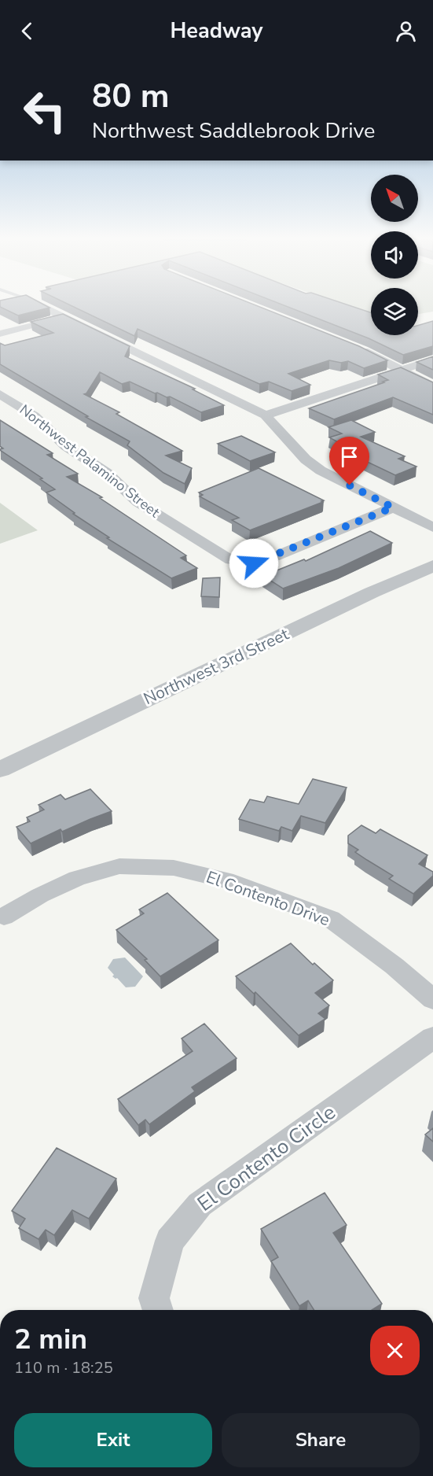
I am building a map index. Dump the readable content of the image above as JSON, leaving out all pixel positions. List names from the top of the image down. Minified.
{"streets":{"street":["Northwest Palamino Street","Northwest 3rd Street","El Contento Drive","El Contento Circle"]},"north":"top left","page":{"header":"Headway","turn":["80 m","Northwest Saddlebrook Drive"],"heading":["2 min","110 m · 18:25"],"buttons":["Exit","Share"]}}
